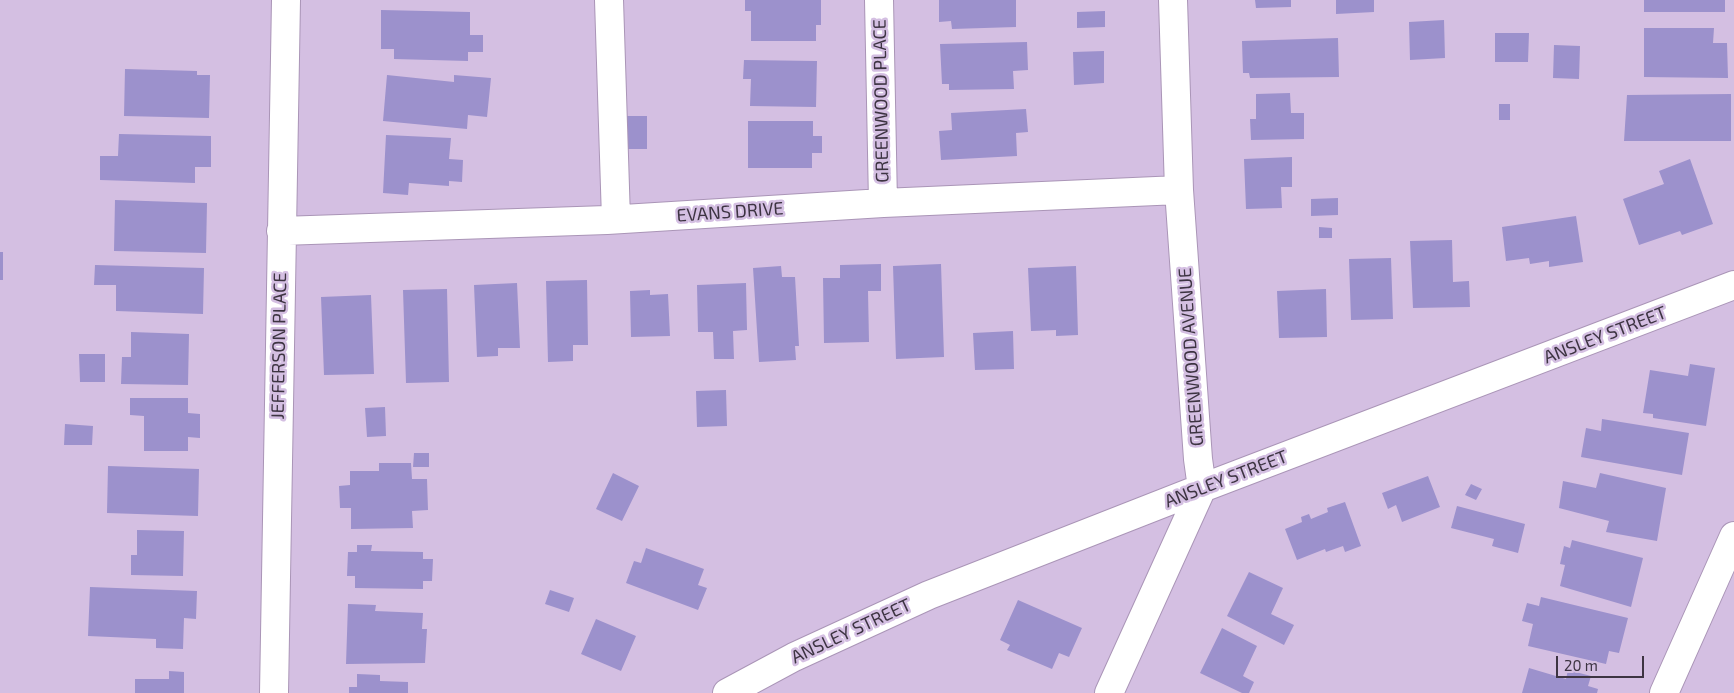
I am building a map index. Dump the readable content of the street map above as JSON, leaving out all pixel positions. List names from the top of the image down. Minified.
{"streets":{"street":["GREENWOOD PLACE","EVANS DRIVE","ANSLEY STREET","JEFFERSON PLACE","GREENWOOD AVENUE"]},"crossings":[["GREENWOOD PLACE","EVANS DRIVE"],["EVANS DRIVE","JEFFERSON PLACE"],["EVANS DRIVE","GREENWOOD AVENUE"],["ANSLEY STREET","GREENWOOD AVENUE"]],"scale_bar":"20 m"}
